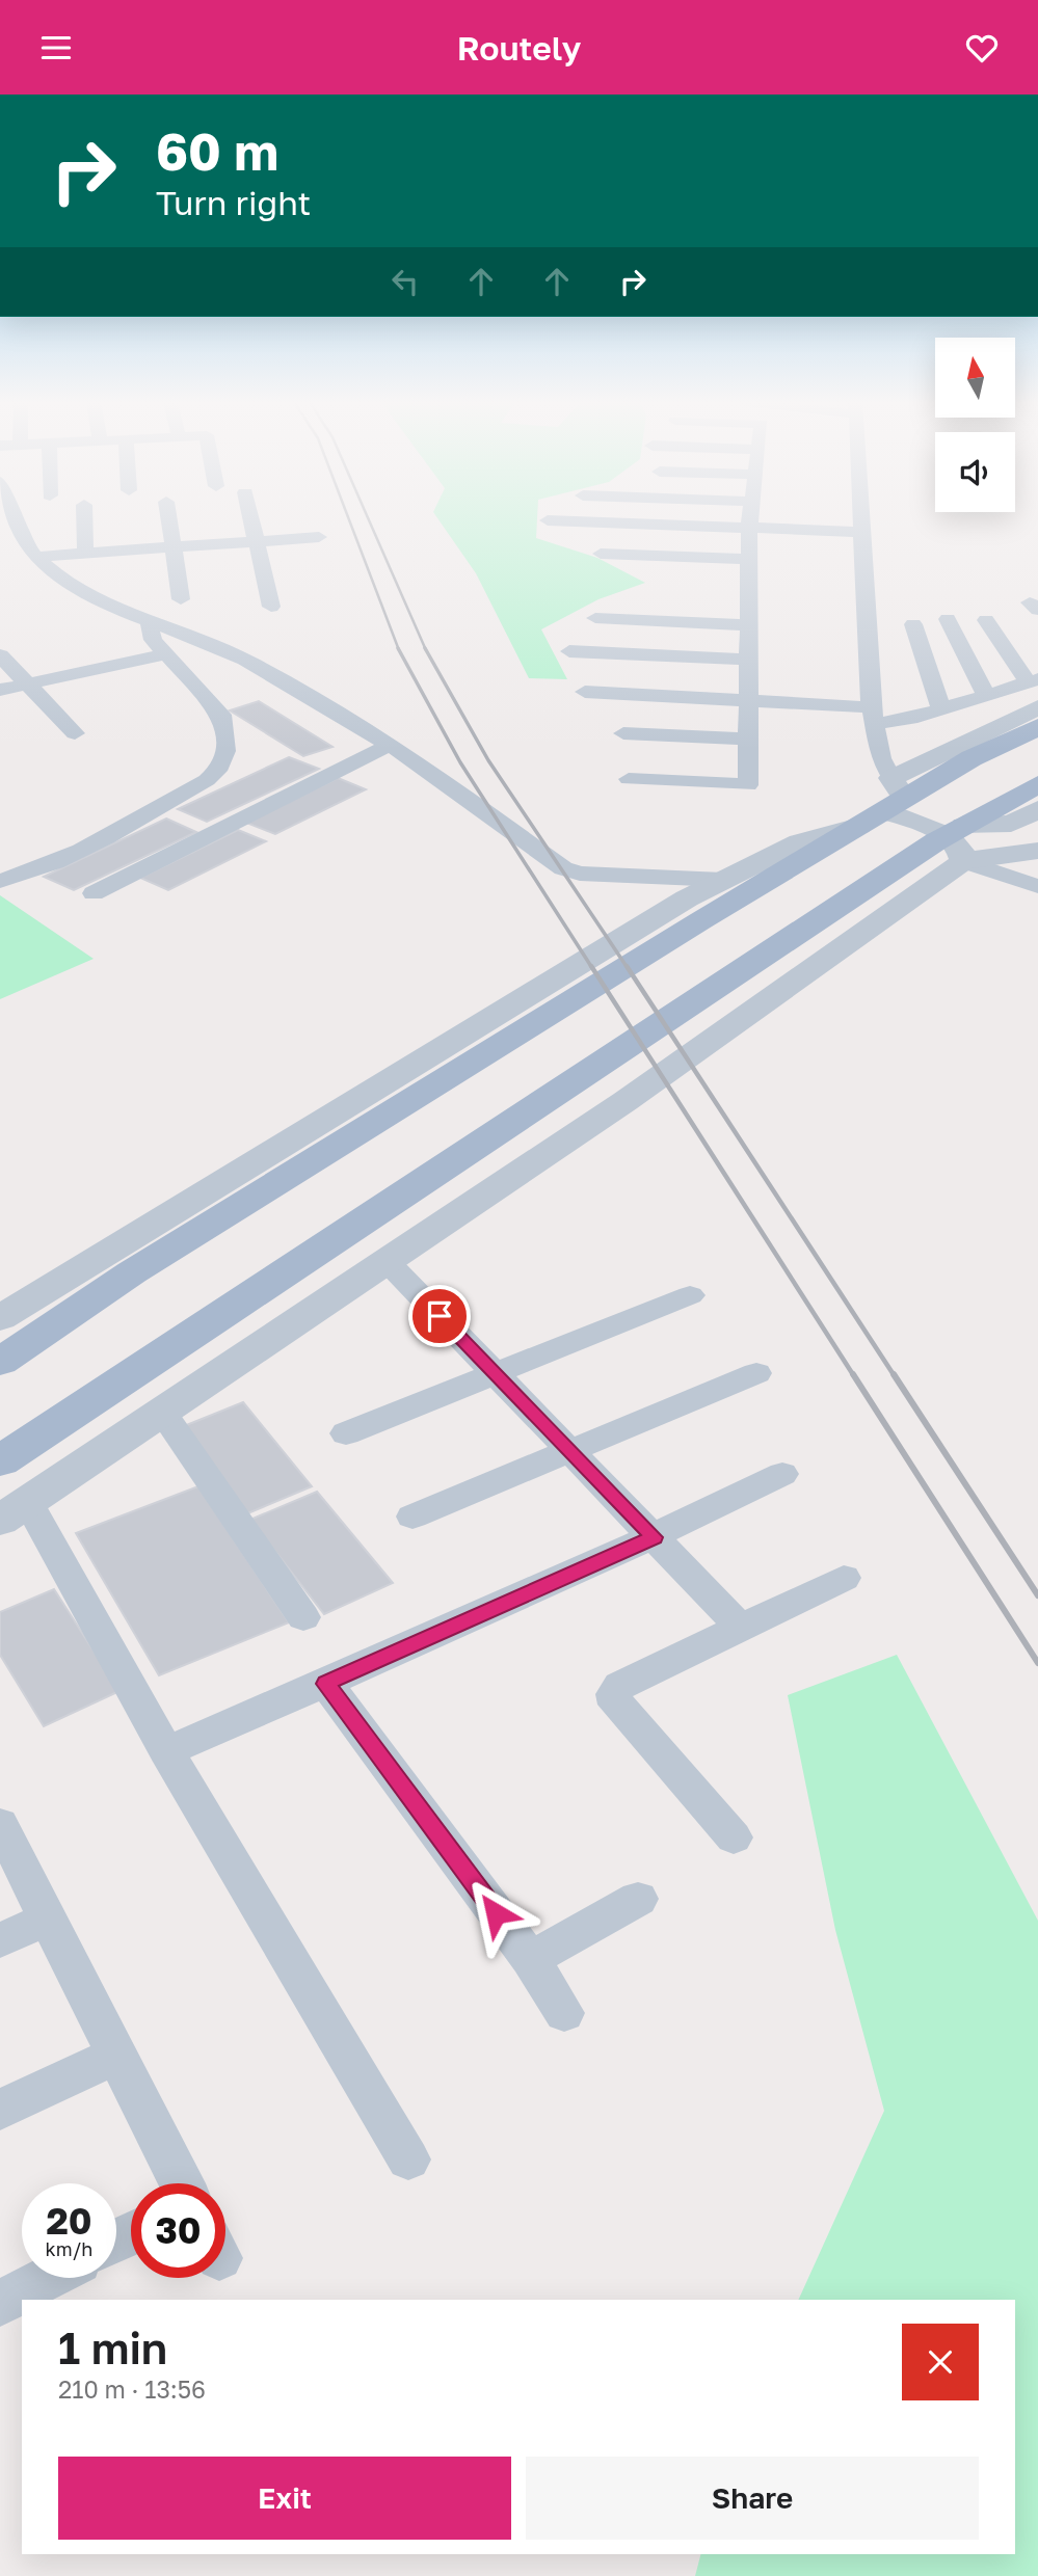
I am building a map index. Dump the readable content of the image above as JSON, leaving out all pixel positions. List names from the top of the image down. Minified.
{"north":"top","page":{"header":"Routely","turn":["60 m","Turn right"],"speed":"20 km/h","limit":"30","heading":["1 min","210 m · 13:56"],"buttons":["Exit","Share"]}}
